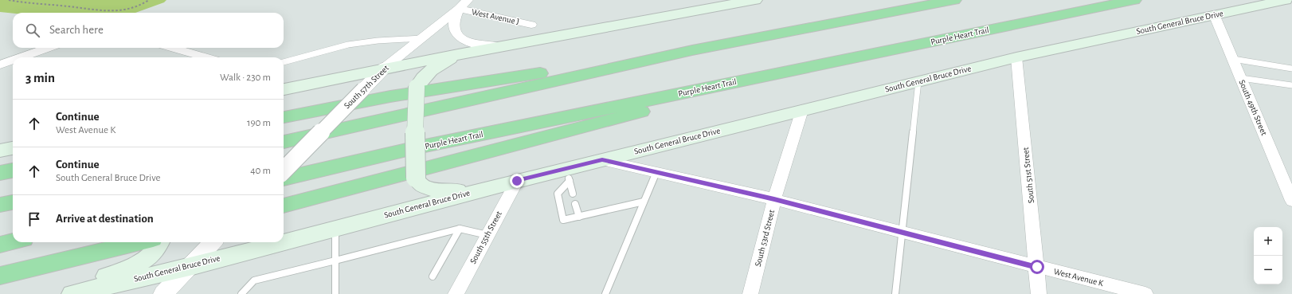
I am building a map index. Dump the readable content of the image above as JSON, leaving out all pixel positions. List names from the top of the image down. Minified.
{"streets":{"highway":["Purple Heart Trail"],"main road":["South General Bruce Drive"],"street":["West Avenue J","South 57th Street","South 49th Street","South 51st Street","South 55th Street","South 53rd Street","West Avenue K"]},"crossings":[["West Avenue J","South 57th Street"],["South General Bruce Drive","South 49th Street"],["South General Bruce Drive","South 51st Street"],["South General Bruce Drive","South 55th Street"],["South General Bruce Drive","South 53rd Street"],["South General Bruce Drive","West Avenue K"],["South 51st Street","West Avenue K"],["South 53rd Street","West Avenue K"]],"page":{"search":"Search here","heading":["3 min","Walk · 230 m"],"list":[["Continue","West Avenue K","190 m"],["Continue","South General Bruce Drive","40 m"],"Arrive at destination"],"map_buttons":["+","−"]}}
